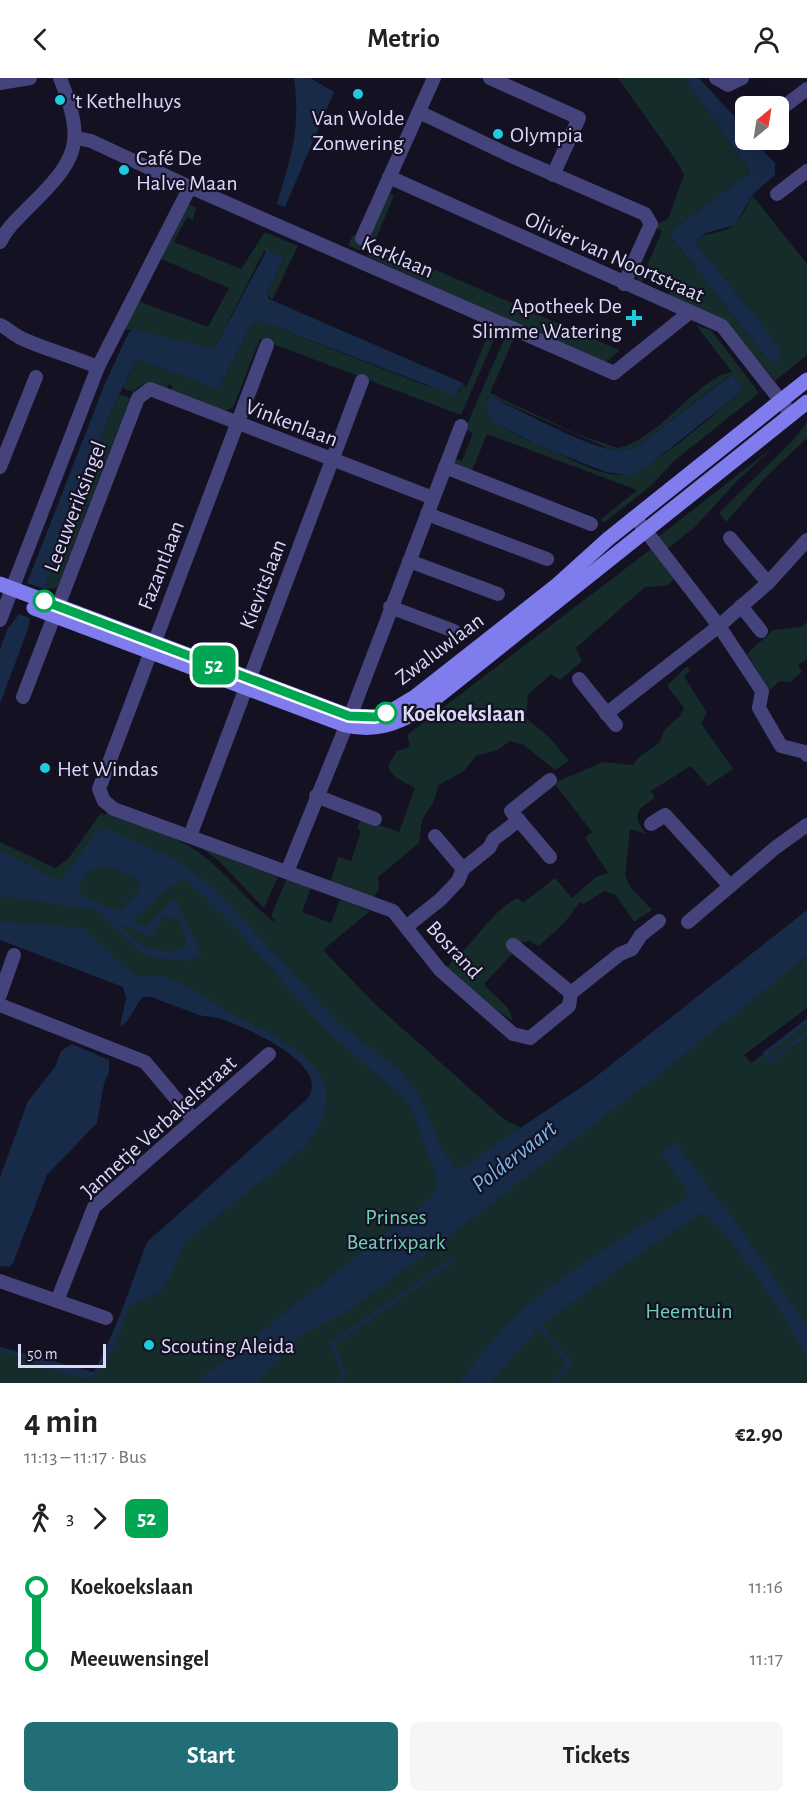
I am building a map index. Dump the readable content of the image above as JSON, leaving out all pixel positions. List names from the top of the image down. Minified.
{"streets":{"main road":["Zwaluwlaan"],"street":["Kerklaan","Olivier van Noortstraat","Vinkenlaan","Leeuweriksingel","Fazantlaan","Kievitslaan","Bosrand","Jannetje Verbakelstraat"]},"crossings":[["Kerklaan","Olivier van Noortstraat"],["Olivier van Noortstraat","Zwaluwlaan"],["Vinkenlaan","Leeuweriksingel"],["Vinkenlaan","Fazantlaan"],["Vinkenlaan","Kievitslaan"],["Leeuweriksingel","Zwaluwlaan"],["Fazantlaan","Zwaluwlaan"],["Fazantlaan","Bosrand"],["Kievitslaan","Zwaluwlaan"],["Kievitslaan","Bosrand"]],"water":["Poldervaart"],"parks":["Prinses Beatrixpark","Heemtuin"],"places":{"other":["Van Wolde Zonwering","'t Kethelhuys","Olympia","Café De Halve Maan","Koekoekslaan","Het Windas","Scouting Aleida"],"health":["Apotheek De Slimme Watering"]},"lines":["bus line 52"],"scale_bar":"50 m","north":"top right","page":{"header":"Metrio","on_map":"52","scale":"50 m","heading":["4 min","11:13 – 11:17 · Bus","€2.90"],"legs":["3","52"],"list":[{"name":"Koekoekslaan","value":"11:16"},{"name":"Meeuwensingel","value":"11:17"}],"buttons":["Start","Tickets"]}}
